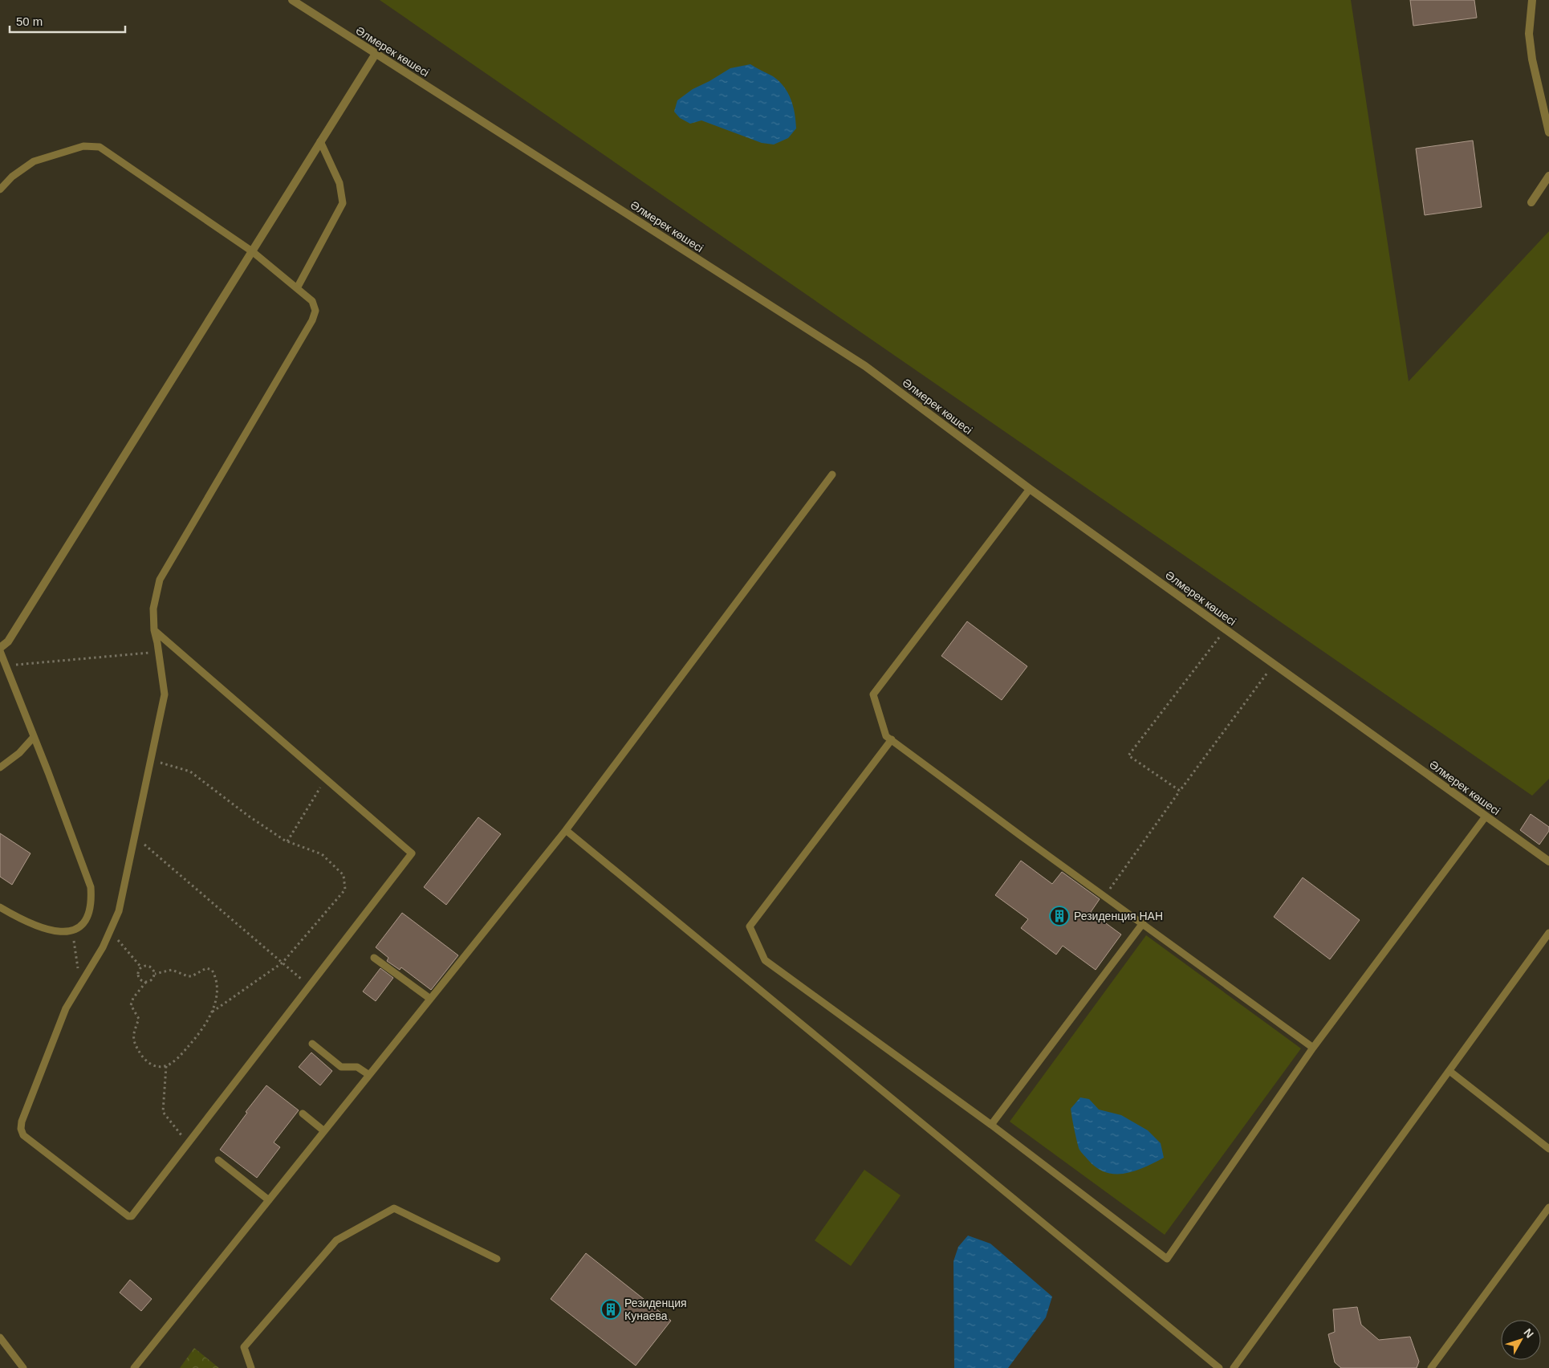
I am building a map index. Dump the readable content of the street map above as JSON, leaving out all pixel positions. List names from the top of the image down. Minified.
{"streets":{"street":["Әлмерек көшесі"]},"places":{"building":["Резиденция НАН","Резиденция Кунаева"]},"scale_bar":"50 m","north":"top right"}
